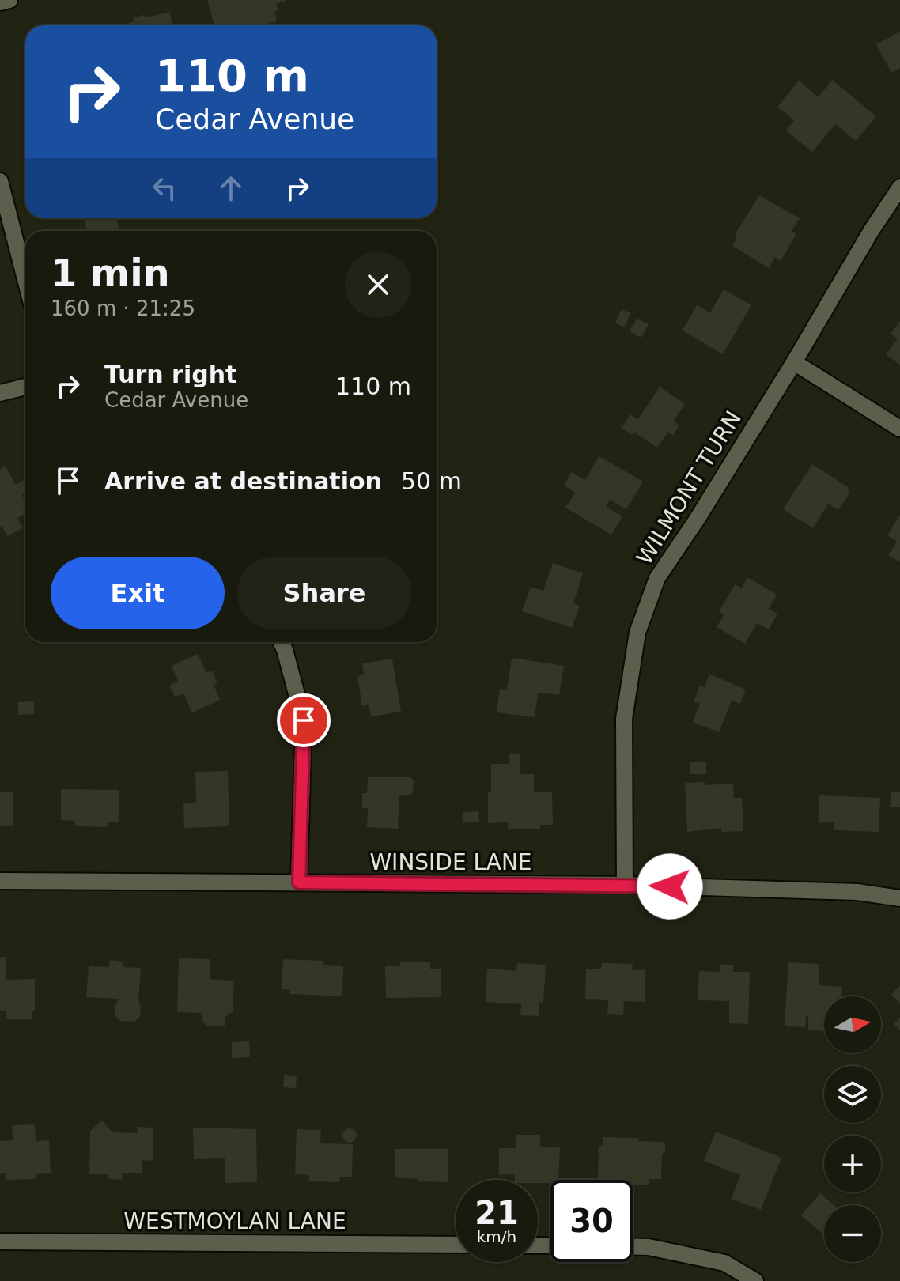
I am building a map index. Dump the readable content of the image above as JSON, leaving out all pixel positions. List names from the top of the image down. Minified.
{"streets":{"street":["WILMONT TURN","WINSIDE LANE","WESTMOYLAN LANE"]},"crossings":[["WILMONT TURN","WINSIDE LANE"]],"north":"right","page":{"turn":["110 m","Cedar Avenue"],"heading":["1 min","160 m · 21:25"],"list":[{"name":"Turn right","note":"Cedar Avenue","value":"110 m"},{"name":"Arrive at destination","value":"50 m"}],"buttons":["Exit","Share"],"map_buttons":["+","−"],"speed":"21 km/h","limit":"30"}}
